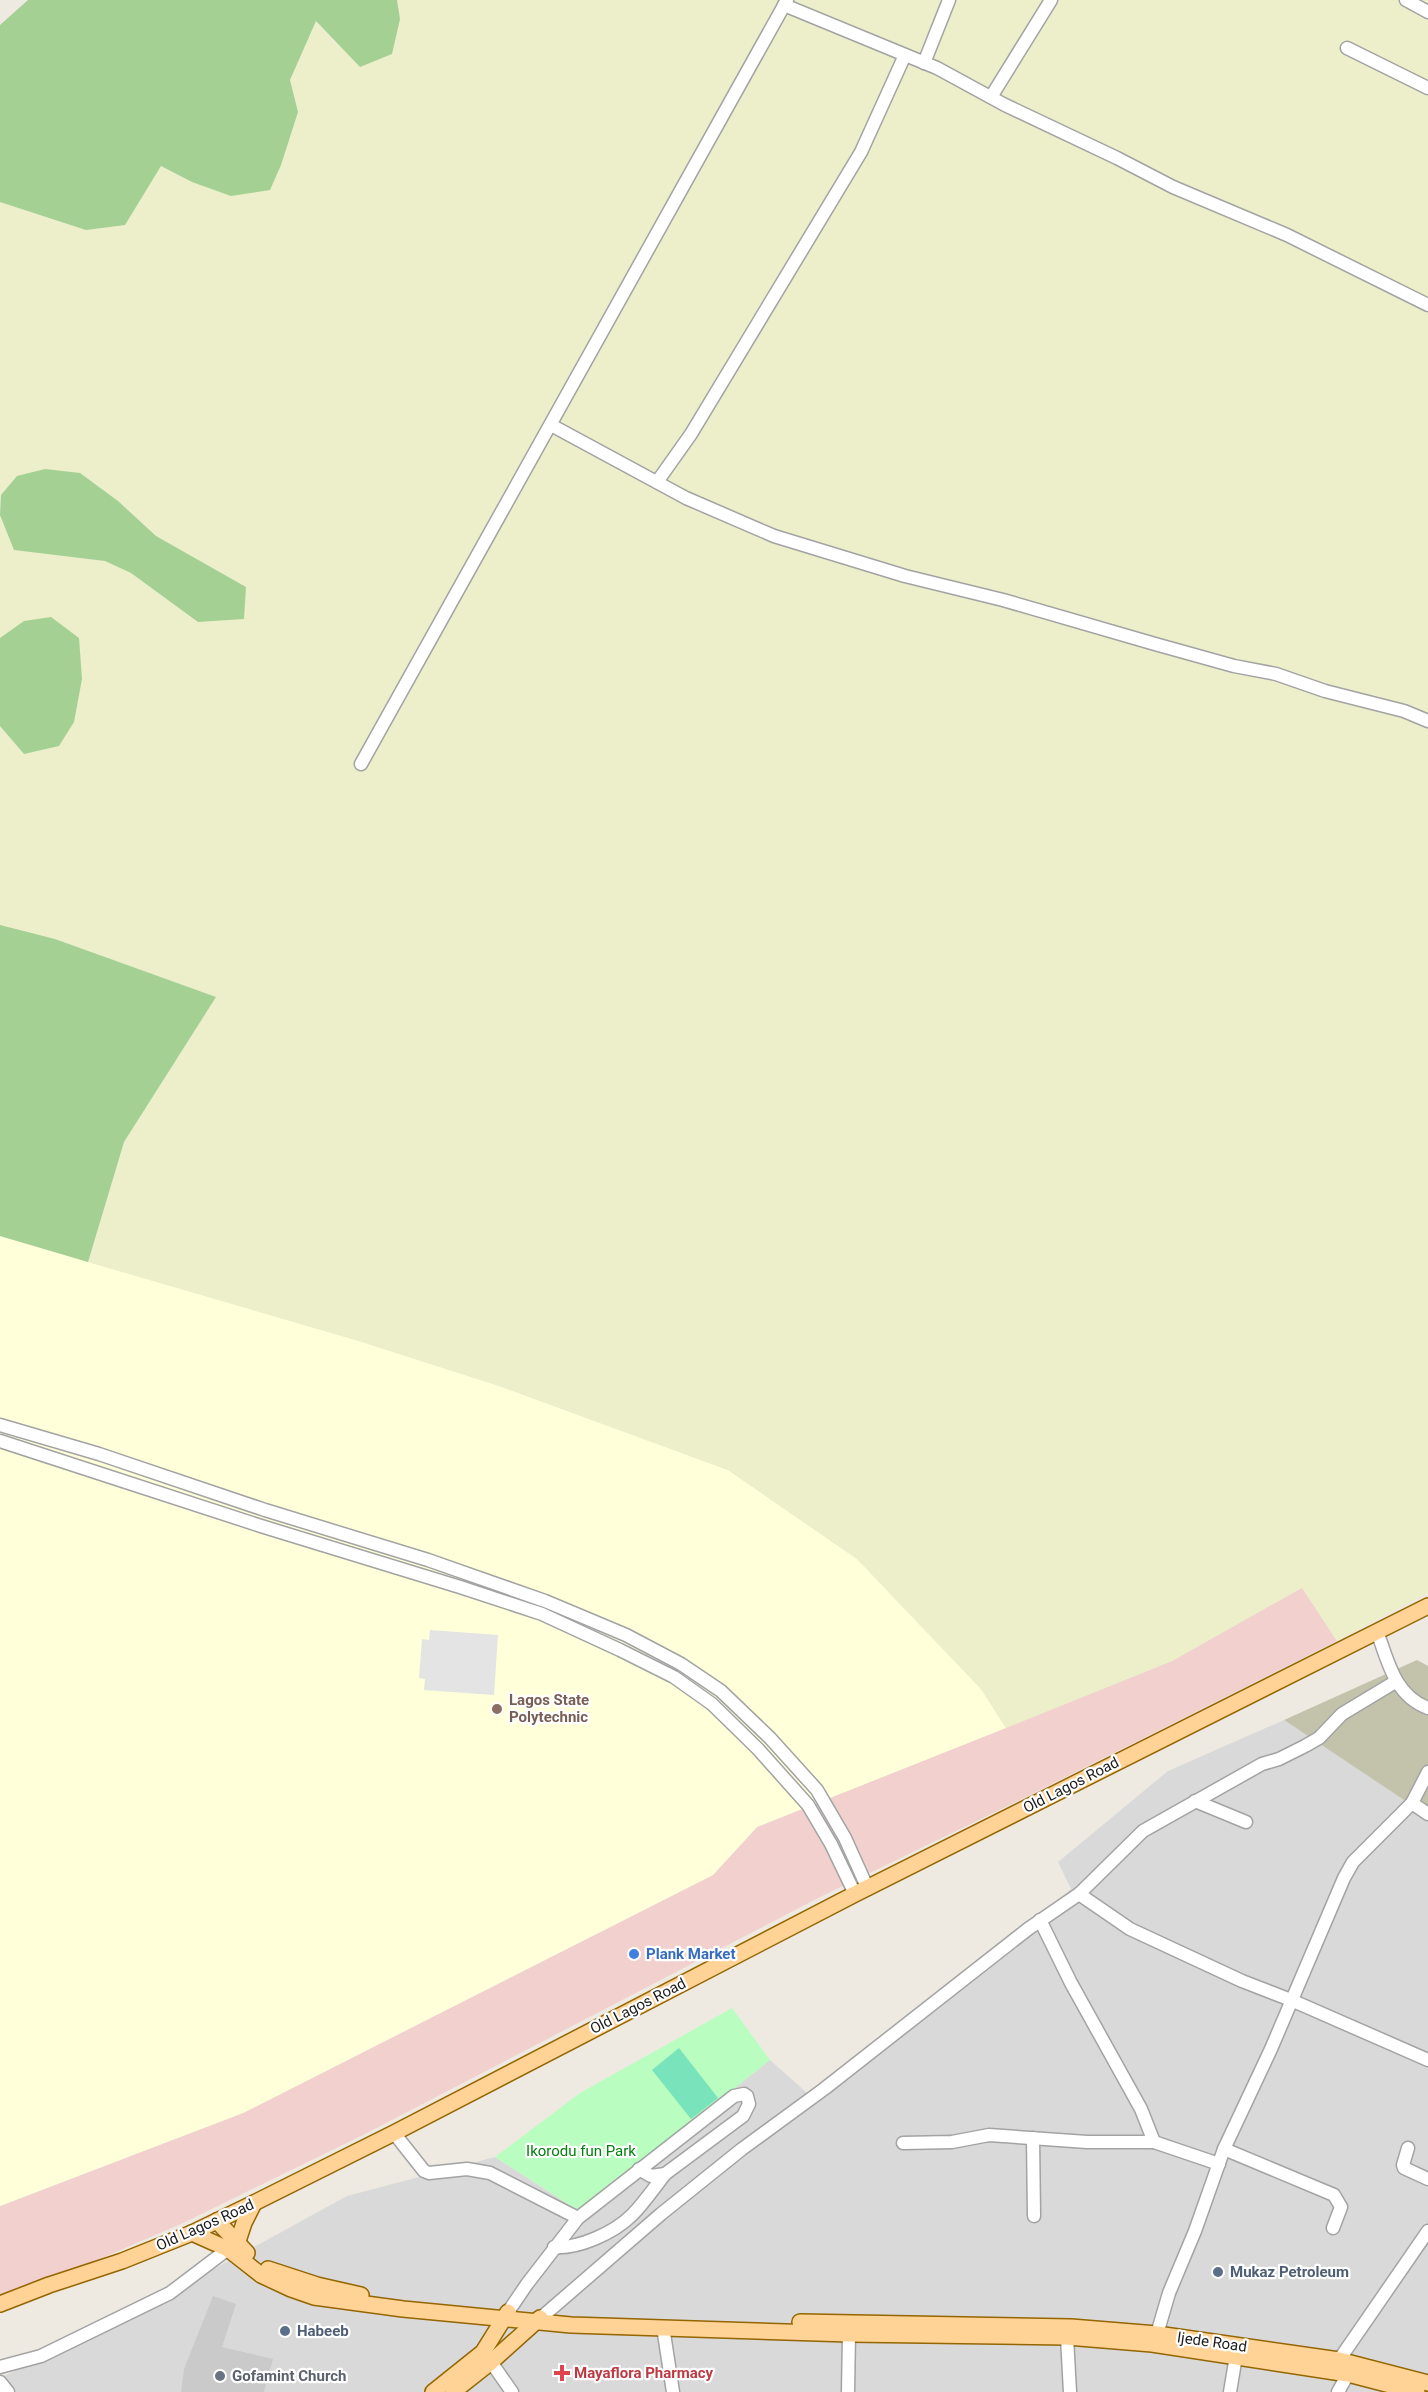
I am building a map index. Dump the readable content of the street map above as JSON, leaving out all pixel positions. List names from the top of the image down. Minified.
{"streets":{"main road":["Old Lagos Road","Ijede Road"]},"parks":["Ikorodu fun Park"],"places":{"other":["Lagos State Polytechnic","Plank Market","Mukaz Petroleum","Habeeb","Gofamint Church"],"health":["Mayaflora Pharmacy"]}}
